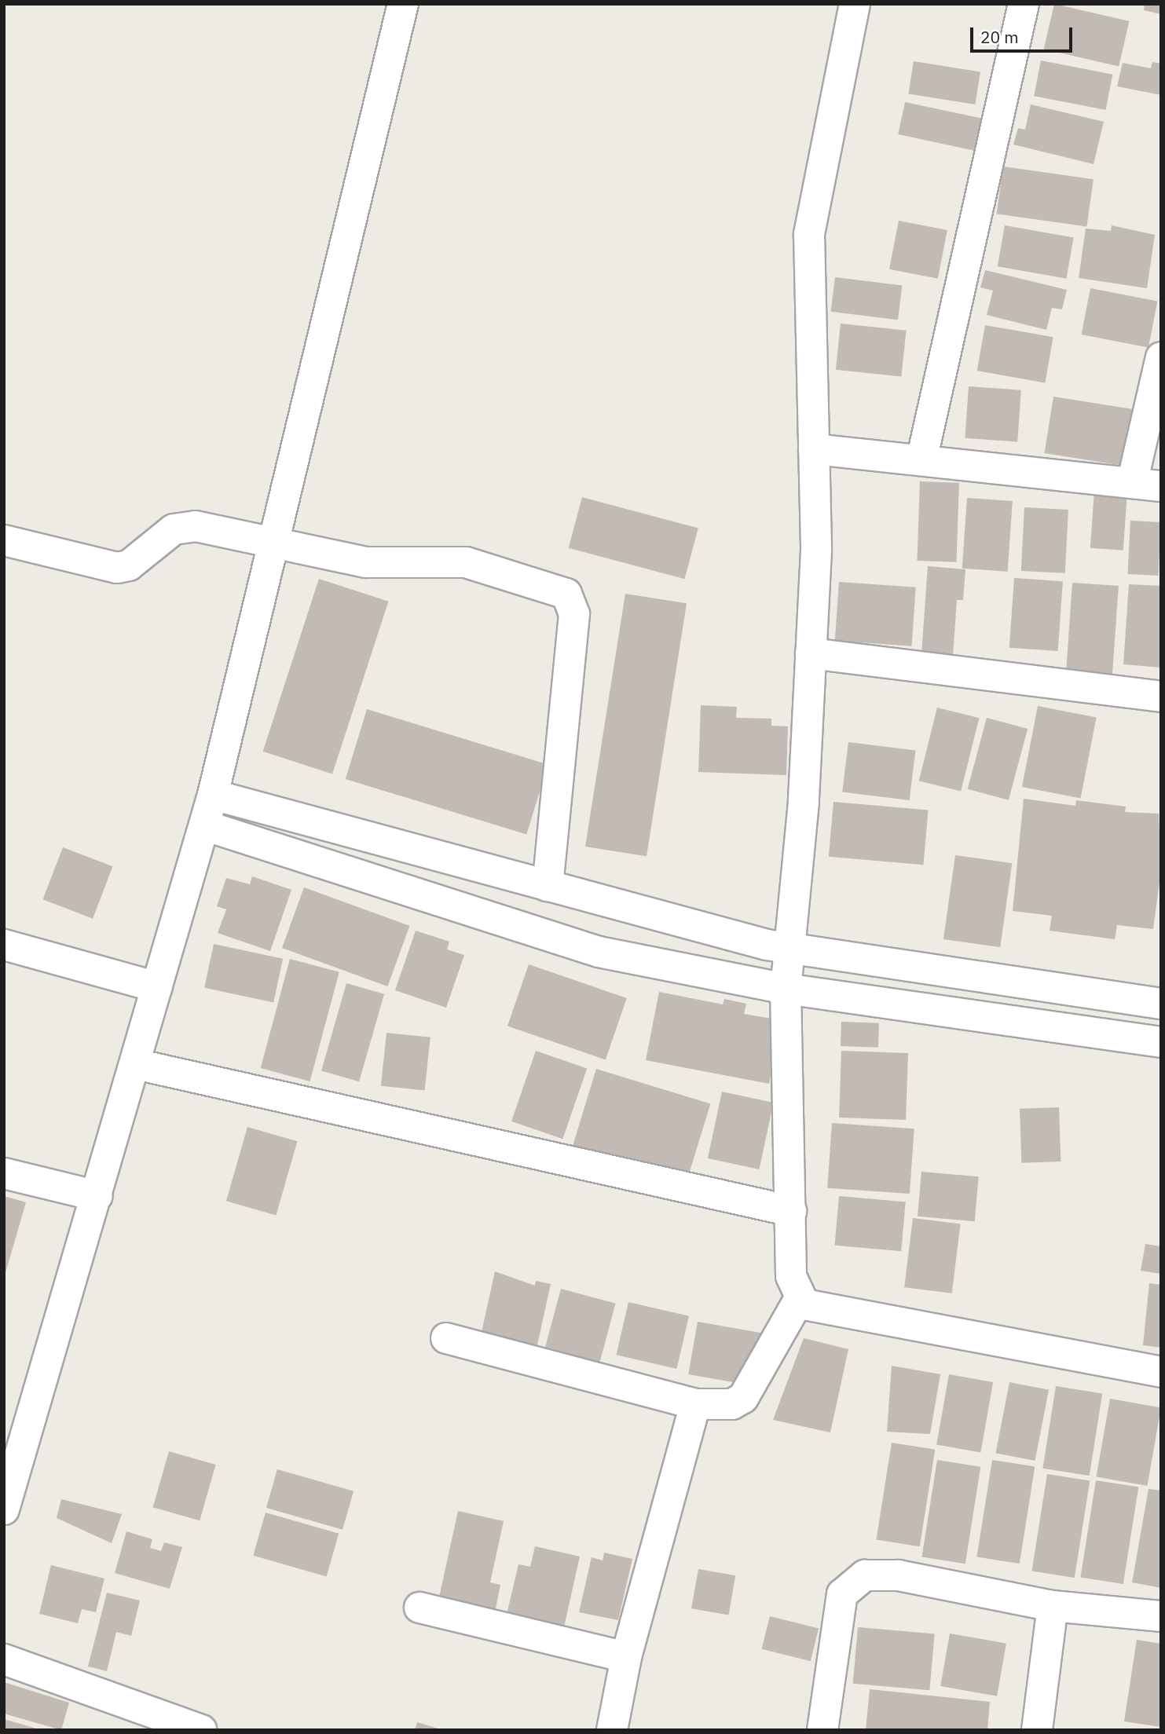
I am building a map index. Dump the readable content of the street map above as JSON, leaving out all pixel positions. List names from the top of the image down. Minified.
{"scale_bar":"20 m"}
